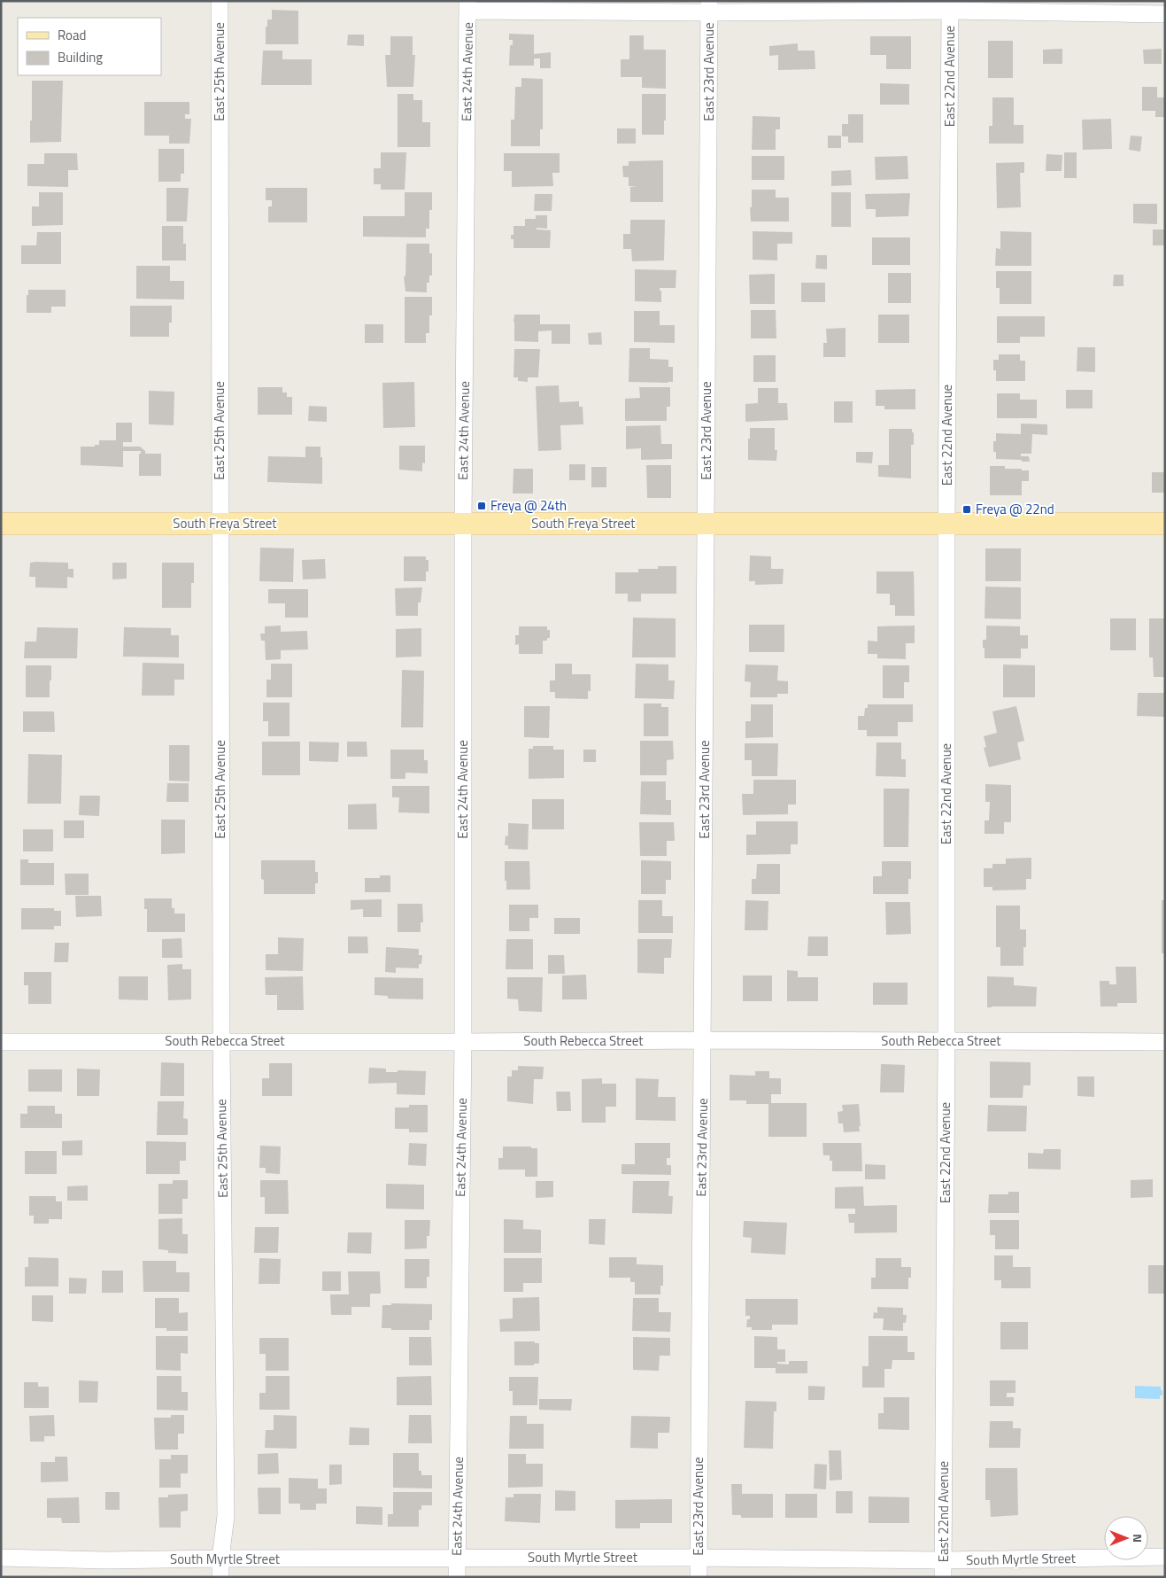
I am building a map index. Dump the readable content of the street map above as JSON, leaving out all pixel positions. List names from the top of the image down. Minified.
{"streets":{"main road":["South Freya Street"],"street":["East 25th Avenue","East 24th Avenue","East 23rd Avenue","East 22nd Avenue","South Rebecca Street","South Myrtle Street"]},"crossings":[["East 25th Avenue","South Freya Street"],["East 25th Avenue","South Rebecca Street"],["East 25th Avenue","South Myrtle Street"],["East 24th Avenue","South Freya Street"],["East 24th Avenue","South Rebecca Street"],["East 24th Avenue","South Myrtle Street"],["East 23rd Avenue","South Freya Street"],["East 23rd Avenue","South Rebecca Street"],["East 23rd Avenue","South Myrtle Street"],["East 22nd Avenue","South Freya Street"],["East 22nd Avenue","South Rebecca Street"],["East 22nd Avenue","South Myrtle Street"]],"places":{"transit":["Freya @ 24th","Freya @ 22nd"]},"legend":["Road","Building"],"north":"right"}
